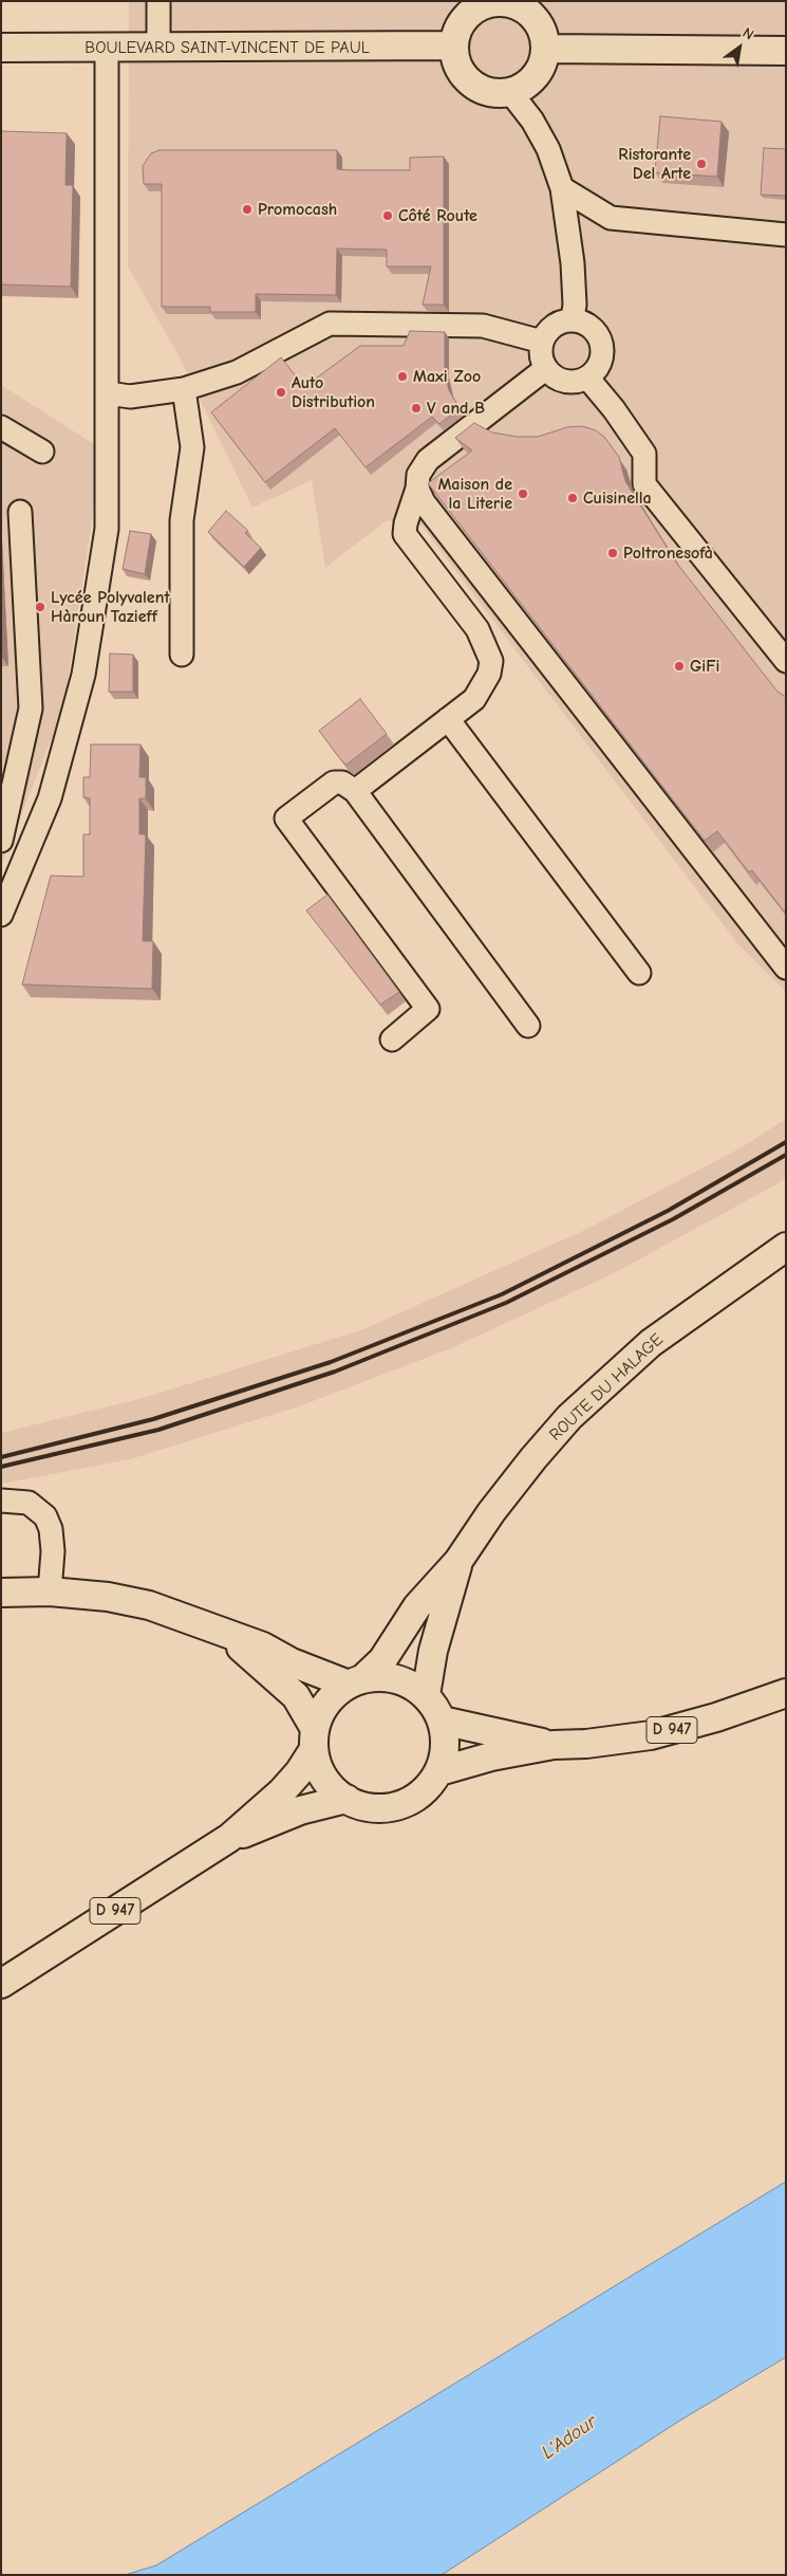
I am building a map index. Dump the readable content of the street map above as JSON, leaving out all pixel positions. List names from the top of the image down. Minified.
{"streets":{"main road":["BOULEVARD SAINT-VINCENT DE PAUL","ROUTE DU HALAGE","D 947"]},"crossings":[["ROUTE DU HALAGE","D 947"]],"water":["L'Adour"],"places":["Ristorante Del Arte","Promocash","Côté Route","Maxi Zoo","Auto Distribution","V and B","Maison de la Literie","Cuisinella","Poltronesofà","Lycée Polyvalent Hàroun Tazieff","GiFi"],"north":"top right"}
